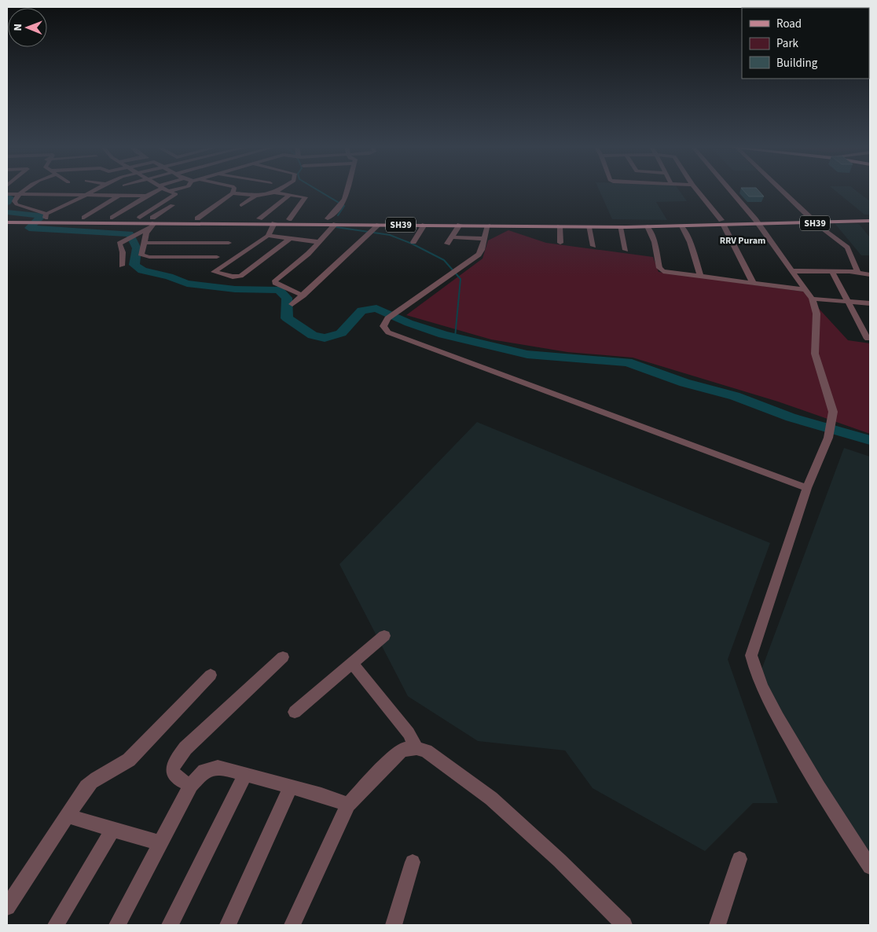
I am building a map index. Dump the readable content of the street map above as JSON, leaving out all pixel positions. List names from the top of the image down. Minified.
{"streets":{"main road":["SH39"]},"districts":["RRV Puram"],"legend":["Road","Park","Building"],"north":"left"}
